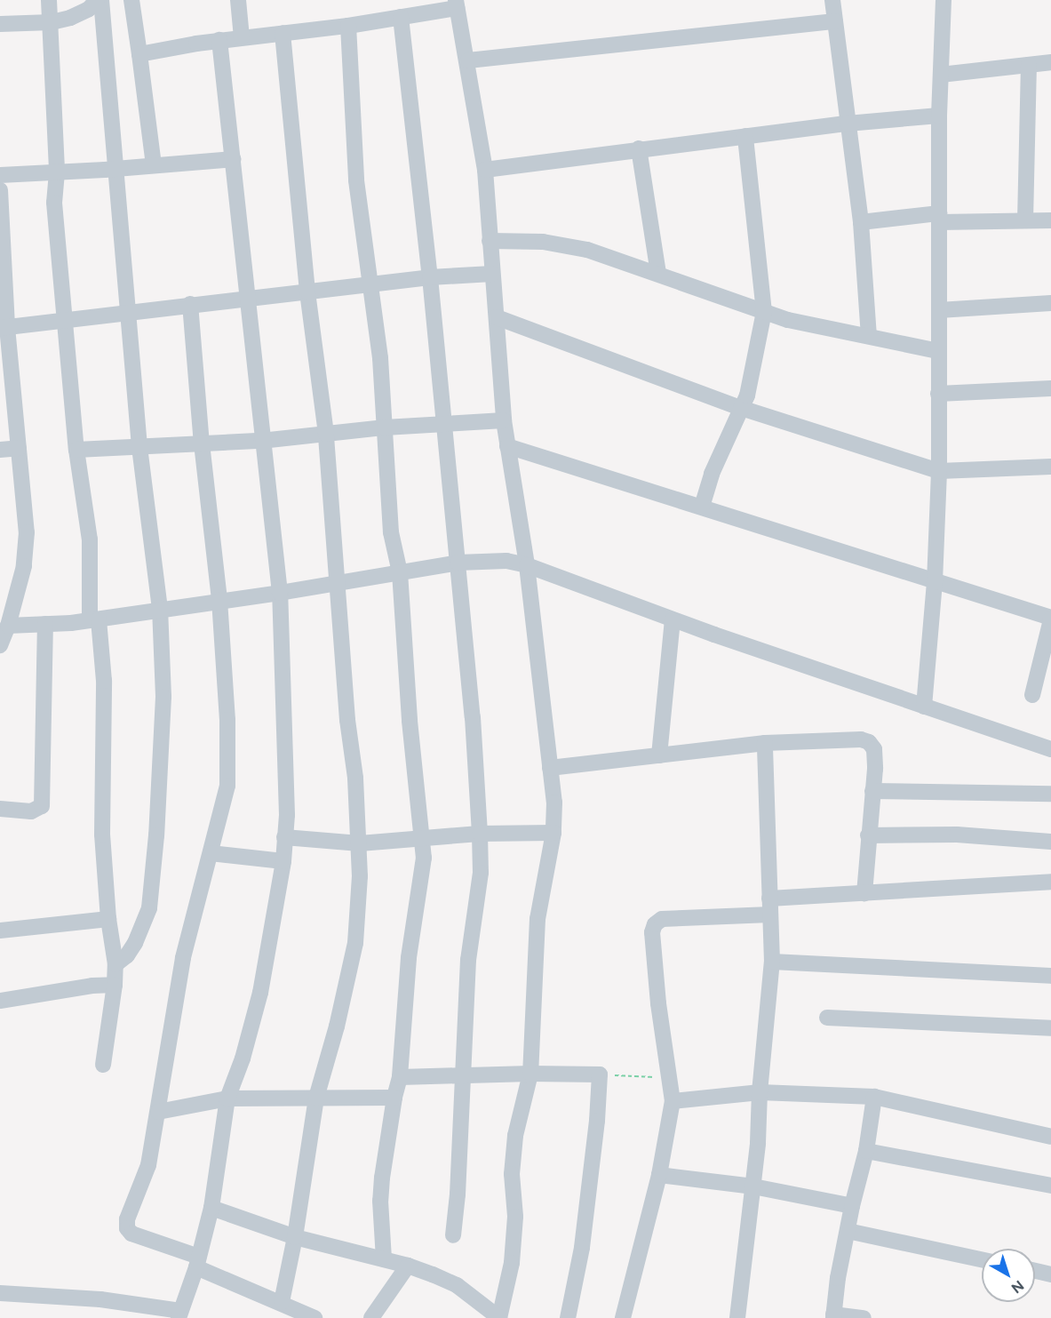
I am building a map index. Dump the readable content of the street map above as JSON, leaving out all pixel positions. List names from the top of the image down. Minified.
{"north":"bottom right"}
